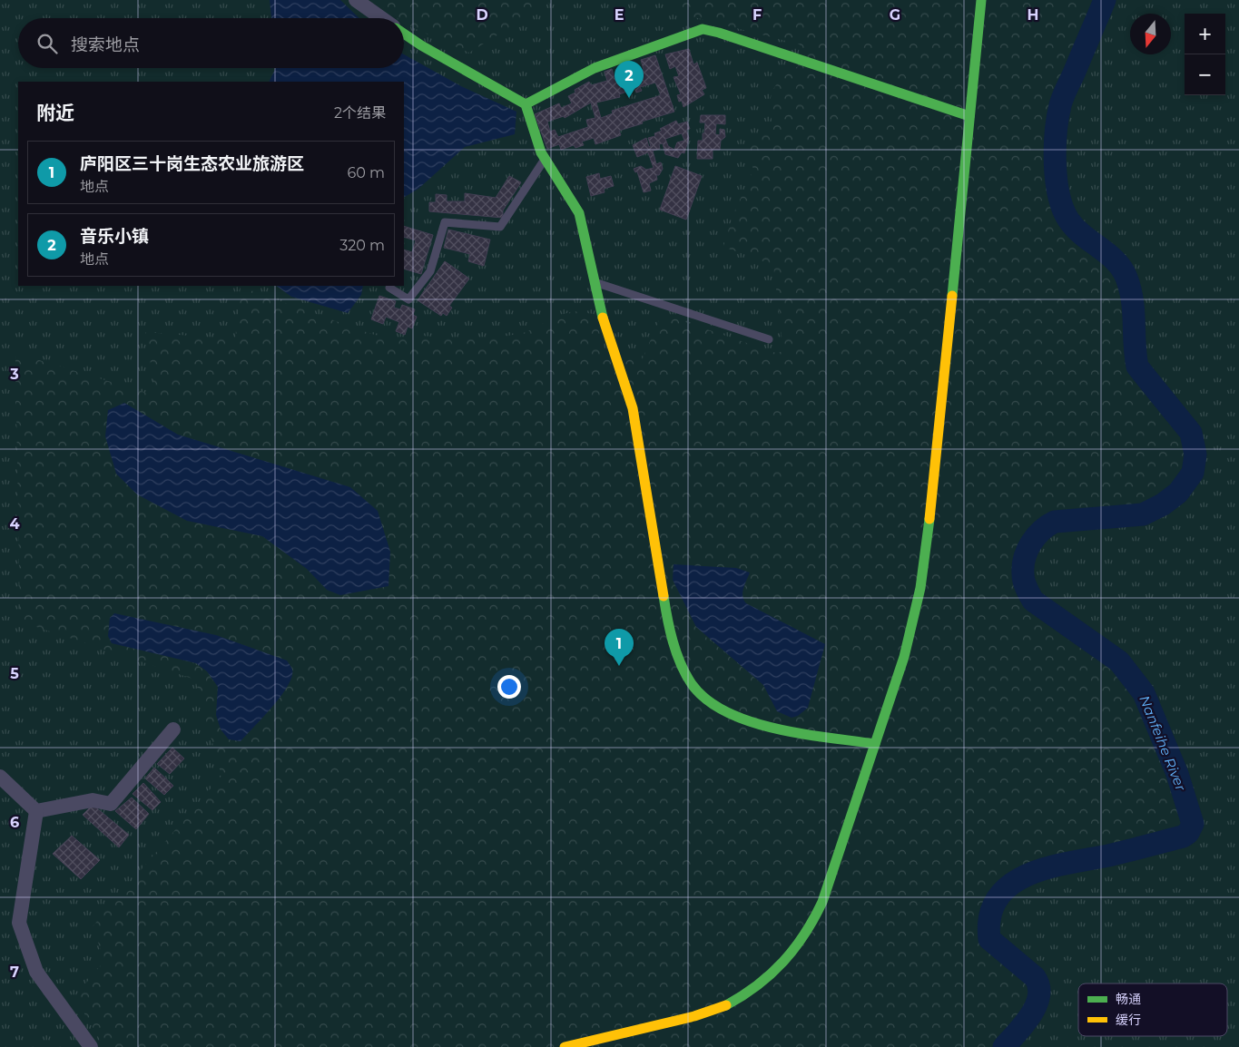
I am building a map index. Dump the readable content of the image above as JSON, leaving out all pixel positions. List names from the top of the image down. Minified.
{"water":["Nanfeihe River"],"legend":["畅通","缓行"],"north":"bottom","page":{"map_buttons":["+","−"],"search":"搜索地点","pins":["2","1"],"heading":["附近","2个结果"],"list":[{"mark":"1","name":"庐阳区三十岗生态农业旅游区","note":"地点","value":"60 m"},{"mark":"2","name":"音乐小镇","note":"地点","value":"320 m"}]},"grid":{"columns":["D","E","F","G","H"],"rows":["3","4","5","6","7"]}}
